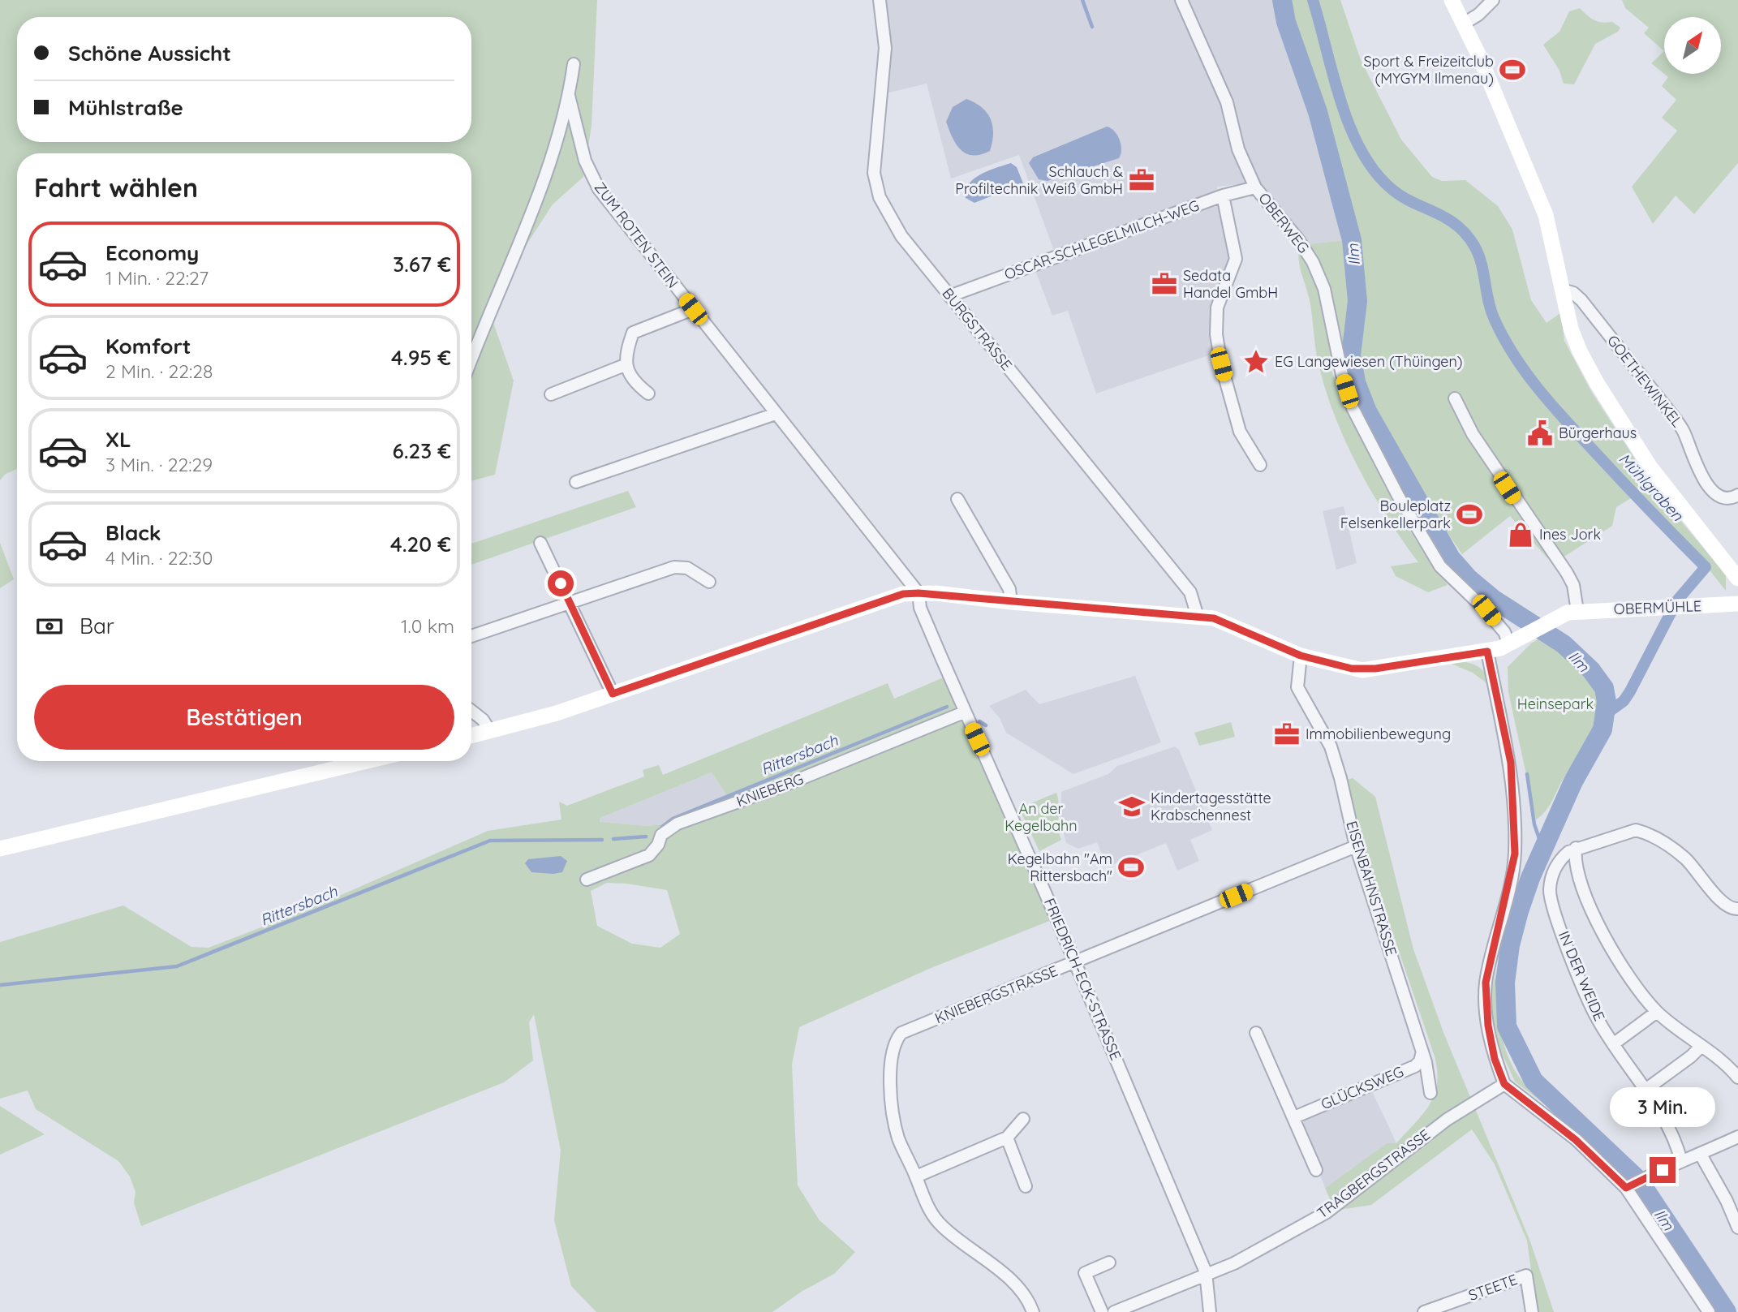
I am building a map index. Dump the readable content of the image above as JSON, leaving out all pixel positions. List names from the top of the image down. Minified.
{"streets":{"street":["OBERWEG","ZUM ROTEN STEIN","OSCAR-SCHLEGELMILCH-WEG","BURGSTRASSE","GOETHEWINKEL","OBERMÜHLE","KNIEBERG","EISENBAHNSTRASSE","IN DER WEIDE","FRIEDRICH-ECK-STRASSE","KNIEBERGSTRASSE","GLÜCKSWEG","TRAGBERGSTRASSE","STEETE"]},"crossings":[["OBERWEG","OSCAR-SCHLEGELMILCH-WEG"],["OBERWEG","OBERMÜHLE"],["ZUM ROTEN STEIN","OBERMÜHLE"],["ZUM ROTEN STEIN","FRIEDRICH-ECK-STRASSE"],["OSCAR-SCHLEGELMILCH-WEG","BURGSTRASSE"],["BURGSTRASSE","OBERMÜHLE"],["OBERMÜHLE","EISENBAHNSTRASSE"],["OBERMÜHLE","FRIEDRICH-ECK-STRASSE"],["KNIEBERG","FRIEDRICH-ECK-STRASSE"],["EISENBAHNSTRASSE","KNIEBERGSTRASSE"],["EISENBAHNSTRASSE","GLÜCKSWEG"],["FRIEDRICH-ECK-STRASSE","KNIEBERGSTRASSE"],["FRIEDRICH-ECK-STRASSE","TRAGBERGSTRASSE"]],"water":["Ilm","Mühlgraben","Rittersbach"],"parks":["Heinsepark","An der Kegelbahn"],"places":{"sports":["Sport & Freizeitclub (MYGYM Ilmenau)","Bouleplatz Felsenkellerpark","Kegelbahn \"Am Rittersbach\""],"office":["Schlauch & Profiltechnik Weiß GmbH","Sedata Handel GmbH","Immobilienbewegung"],"place":["EG Langewiesen (Thüingen)"],"public building":["Bürgerhaus"],"shop":["Ines Jork"],"school or university":["Kindertagesstätte Krabschennest"]},"north":"top right","page":{"banner":["Schöne Aussicht","Mühlstraße"],"heading":"Fahrt wählen","list":[{"name":"Economy","note":"1 Min. · 22:27","value":"3.67 €"},{"name":"Komfort","note":"2 Min. · 22:28","value":"4.95 €"},{"name":"XL","note":"3 Min. · 22:29","value":"6.23 €"},{"name":"Black","note":"4 Min. · 22:30","value":"4.20 €"}],"pay":["Bar","1.0 km"],"buttons":"Bestätigen","bubble":"3 Min."}}
